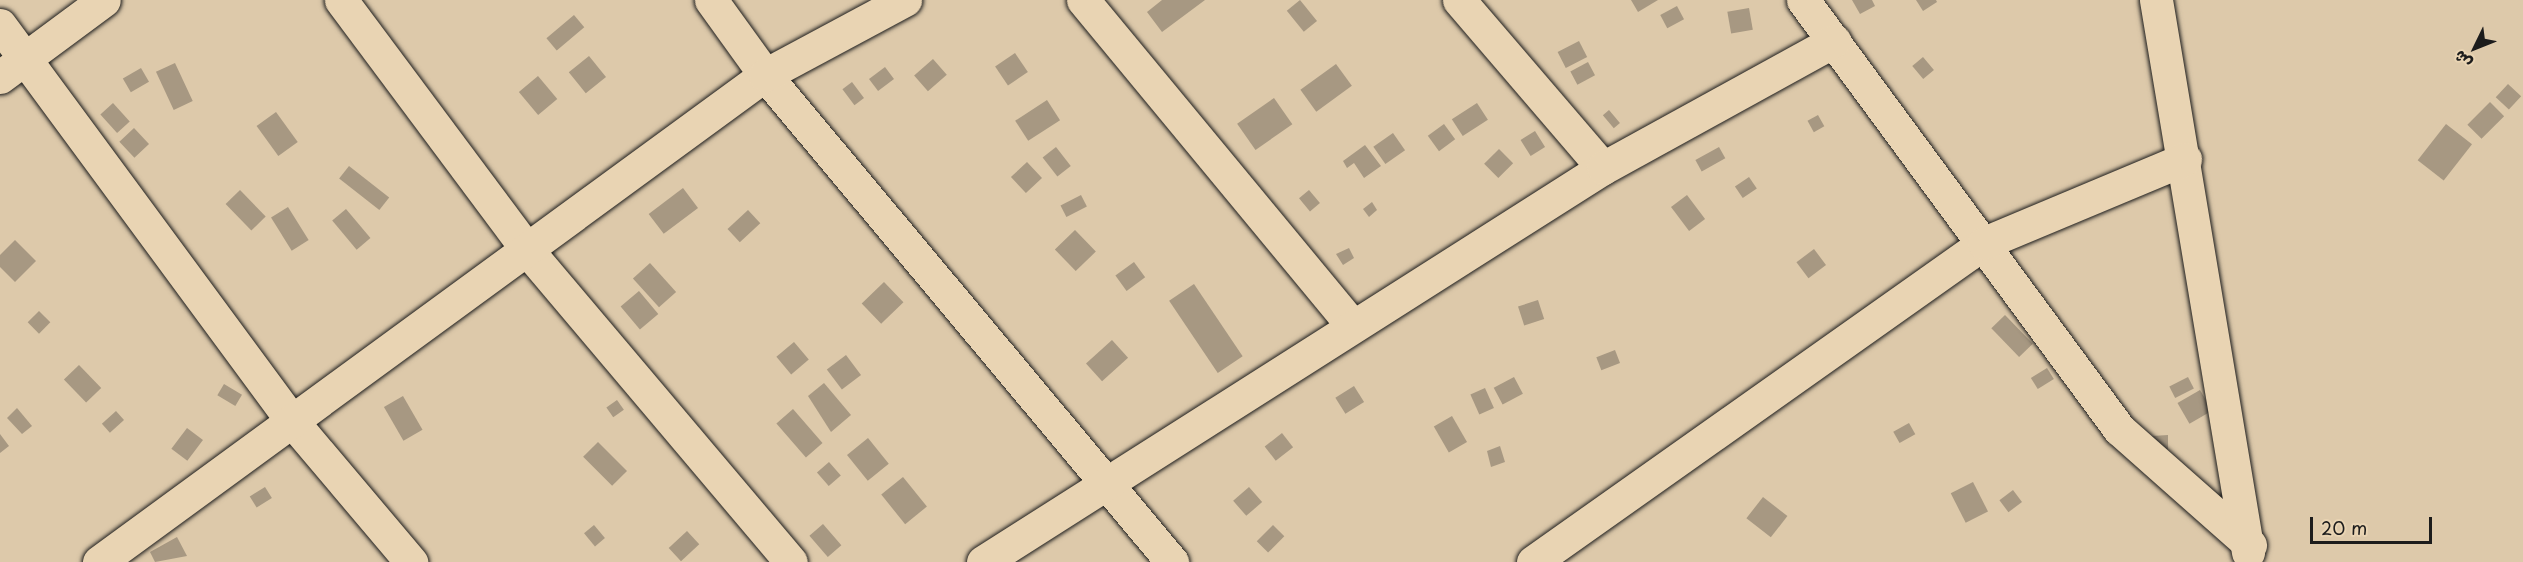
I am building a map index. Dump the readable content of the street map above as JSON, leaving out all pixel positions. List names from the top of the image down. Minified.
{"scale_bar":"20 m","north":"bottom left"}
